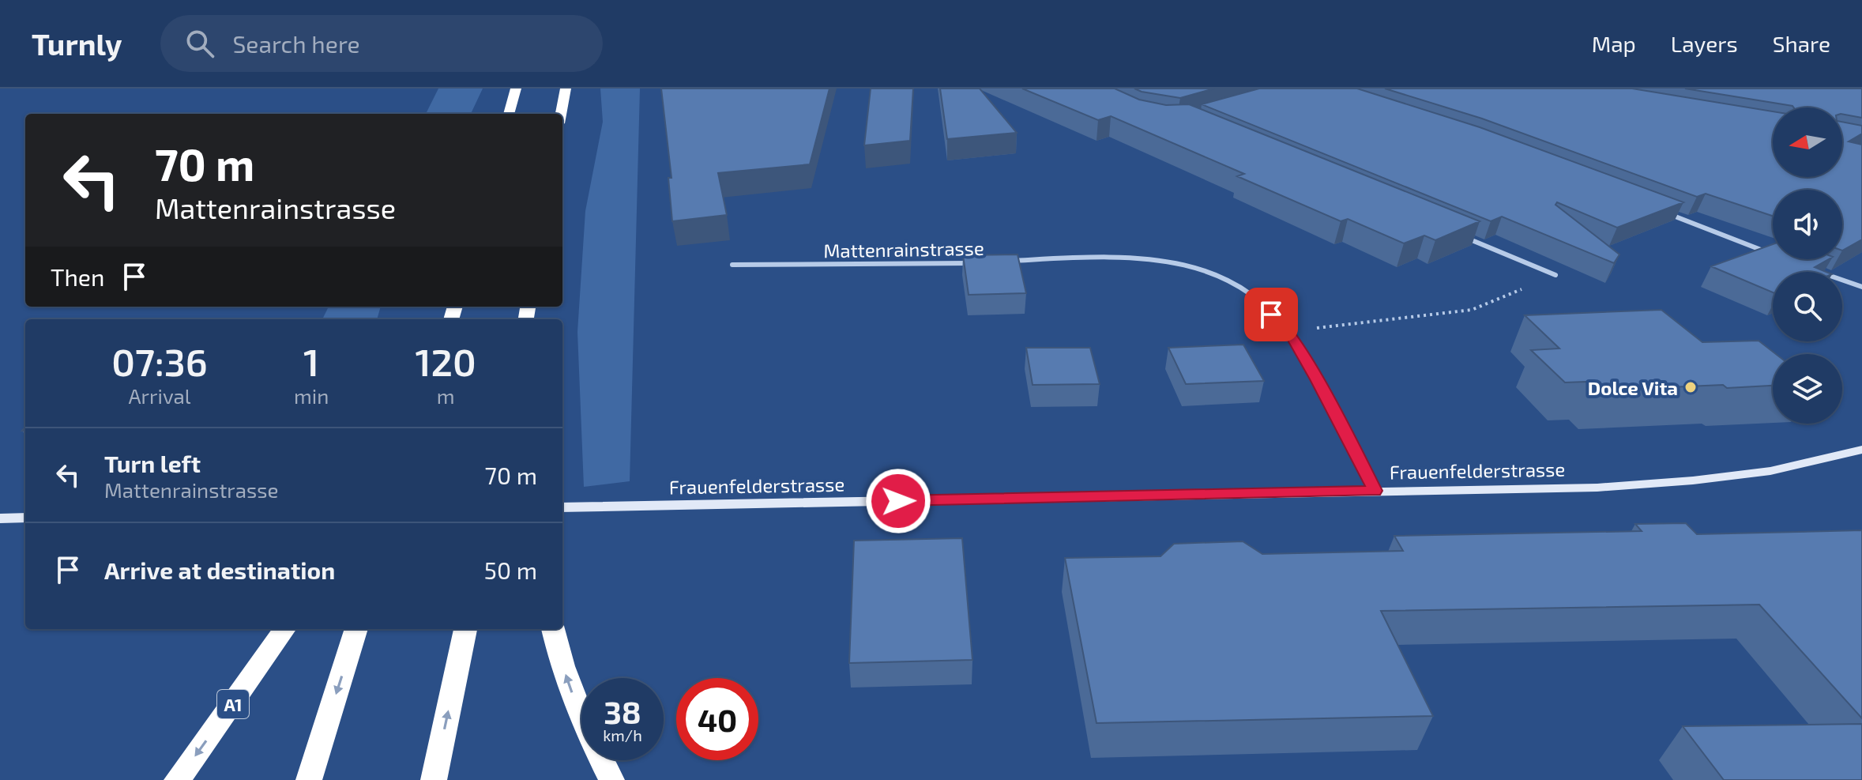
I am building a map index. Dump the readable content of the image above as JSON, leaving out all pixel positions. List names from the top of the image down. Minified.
{"streets":{"highway":["A1"],"street":["Mattenrainstrasse","Frauenfelderstrasse"]},"crossings":[["Mattenrainstrasse","Frauenfelderstrasse"]],"places":["Dolce Vita"],"north":"left","page":{"header":"Turnly","search":"Search here","nav":["Map","Layers","Share"],"turn":["70 m","Mattenrainstrasse"],"then":"Then","eta":["07:36","Arrival","1","min","120","m"],"list":[{"name":"Turn left","note":"Mattenrainstrasse","value":"70 m"},{"name":"Arrive at destination","value":"50 m"}],"speed":"38 km/h","limit":"40"}}
